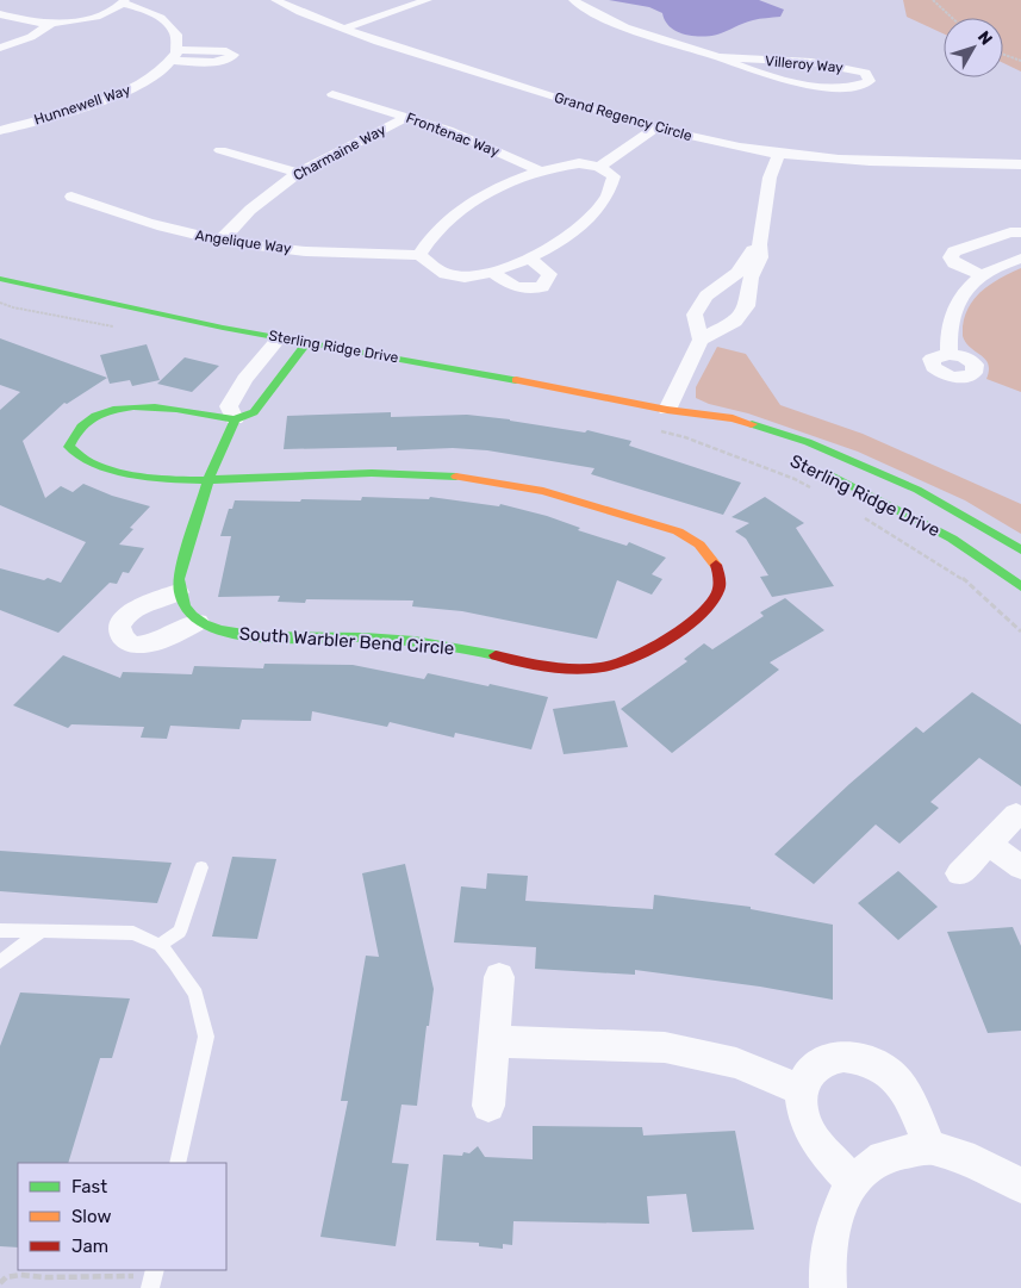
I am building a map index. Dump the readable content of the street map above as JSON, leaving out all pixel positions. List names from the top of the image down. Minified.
{"streets":{"street":["Villeroy Way","Hunnewell Way","Grand Regency Circle","Frontenac Way","Charmaine Way","Angelique Way","Sterling Ridge Drive","South Warbler Bend Circle"]},"crossings":[["Frontenac Way","Charmaine Way"],["Charmaine Way","Angelique Way"]],"legend":["Fast","Slow","Jam"],"north":"top right"}
